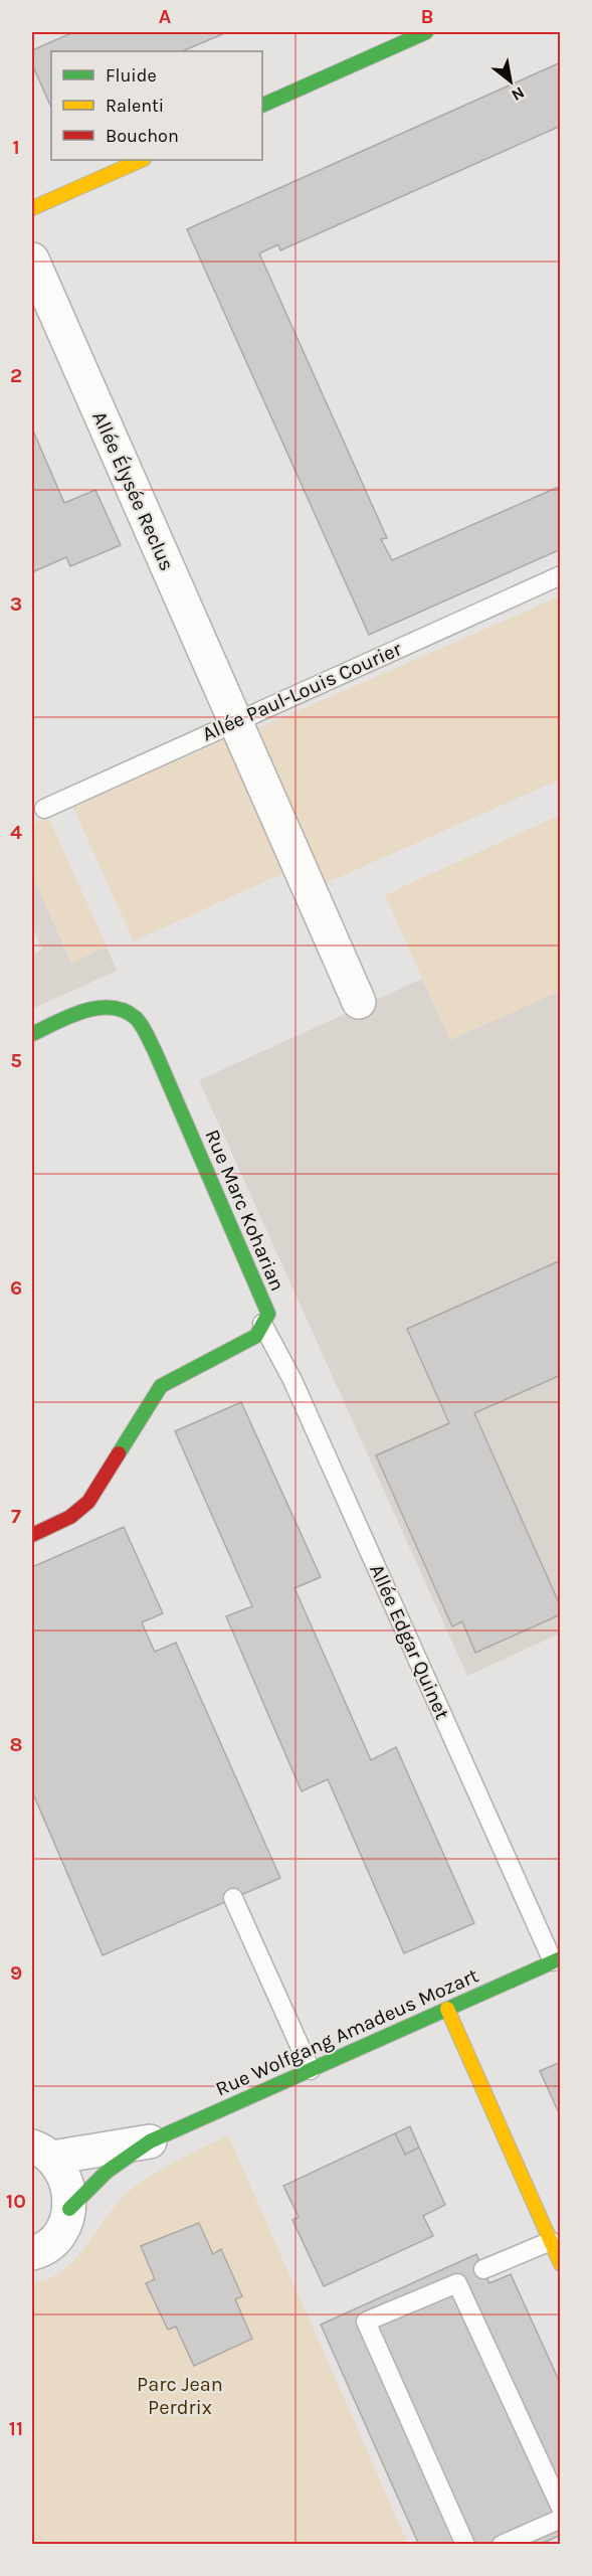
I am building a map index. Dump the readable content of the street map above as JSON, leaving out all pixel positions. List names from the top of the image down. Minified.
{"streets":{"street":["Allée Élysée Reclus","Rue Marc Koharian","Rue Wolfgang Amadeus Mozart"],"lane":["Allée Paul-Louis Courier","Allée Edgar Quinet"]},"crossings":[["Allée Élysée Reclus","Allée Paul-Louis Courier"],["Rue Marc Koharian","Allée Edgar Quinet"],["Allée Edgar Quinet","Rue Wolfgang Amadeus Mozart"]],"parks":["Parc Jean Perdrix"],"legend":["Fluide","Ralenti","Bouchon"],"north":"bottom right","grid":{"columns":["A","B"],"rows":["1","2","3","4","5","6","7","8","9","10","11"]}}
